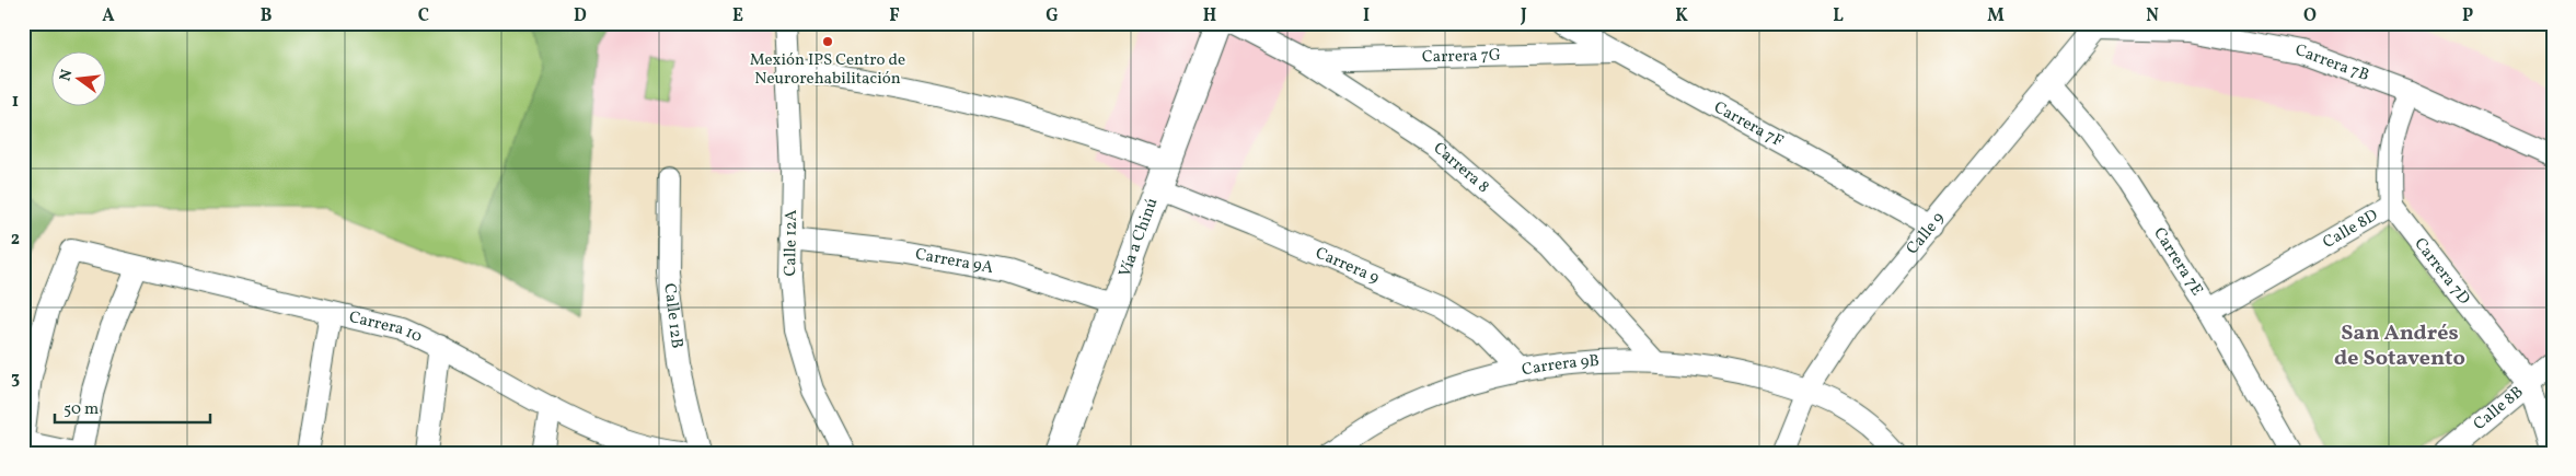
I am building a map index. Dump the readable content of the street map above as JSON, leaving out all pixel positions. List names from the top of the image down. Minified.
{"streets":{"main road":["Vía a Chinú"],"street":["Carrera 7G","Carrera 7B","Carrera 7F","Carrera 8","Calle 8D","Calle 9","Calle 12A","Carrera 9A","Carrera 7E","Carrera 9","Carrera 7D","Calle 12B","Carrera 10","Carrera 9B","Calle 8B"]},"crossings":[["Carrera 7G","Carrera 7F"],["Carrera 7G","Carrera 8"],["Carrera 7B","Calle 8D"],["Carrera 7B","Calle 9"],["Carrera 7F","Calle 9"],["Carrera 8","Carrera 9B"],["Calle 8D","Carrera 7E"],["Calle 8D","Carrera 7D"],["Calle 9","Carrera 7E"],["Calle 9","Carrera 9B"],["Vía a Chinú","Carrera 9A"],["Vía a Chinú","Carrera 9"],["Calle 12A","Carrera 9A"],["Carrera 9","Carrera 9B"],["Carrera 7D","Calle 8B"]],"districts":["San Andrés de Sotavento"],"places":["Mexión IPS Centro de Neurorehabilitación"],"scale_bar":"50 m","north":"left","grid":{"columns":["A","B","C","D","E","F","G","H","I","J","K","L","M","N","O","P"],"rows":["1","2","3"]}}
